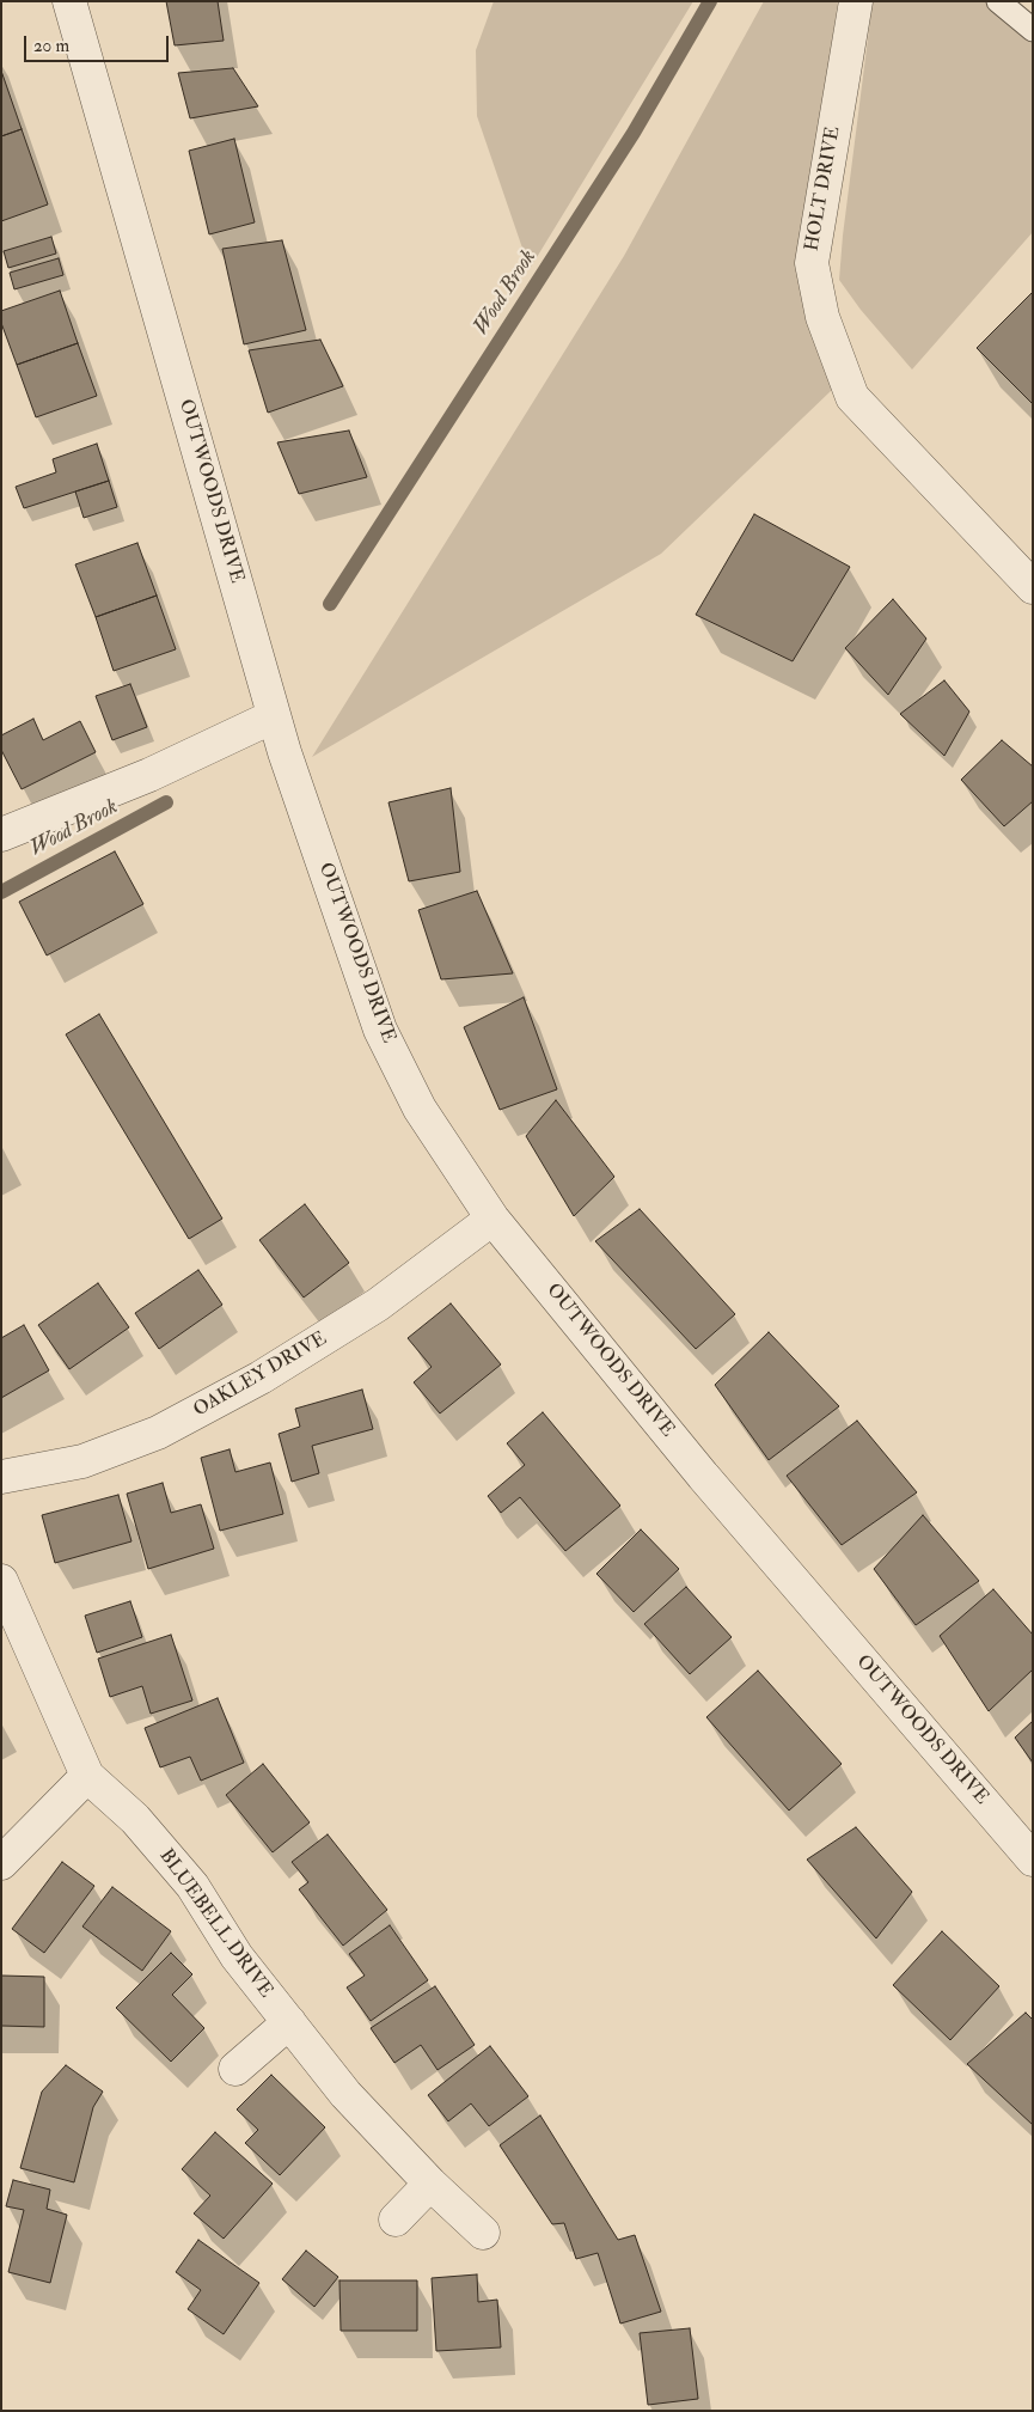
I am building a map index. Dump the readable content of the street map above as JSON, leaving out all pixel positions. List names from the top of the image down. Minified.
{"streets":{"street":["HOLT DRIVE","OUTWOODS DRIVE","OAKLEY DRIVE","BLUEBELL DRIVE"]},"crossings":[["OUTWOODS DRIVE","OAKLEY DRIVE"]],"water":["Wood Brook"],"scale_bar":"20 m"}
